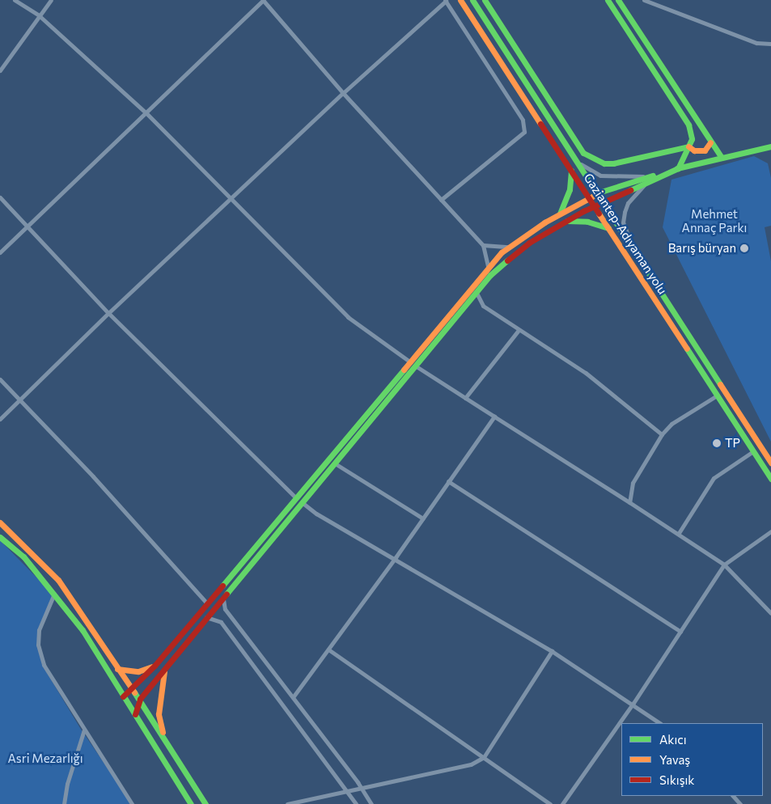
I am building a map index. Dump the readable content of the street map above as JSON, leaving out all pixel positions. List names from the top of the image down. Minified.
{"streets":{"main road":["Gaziantep-Adıyaman yolu"]},"parks":["Mehmet Annaç Parkı","Asri Mezarlığı"],"places":["Barış büryan","TP"],"legend":["Akıcı","Yavaş","Sıkışık"]}
